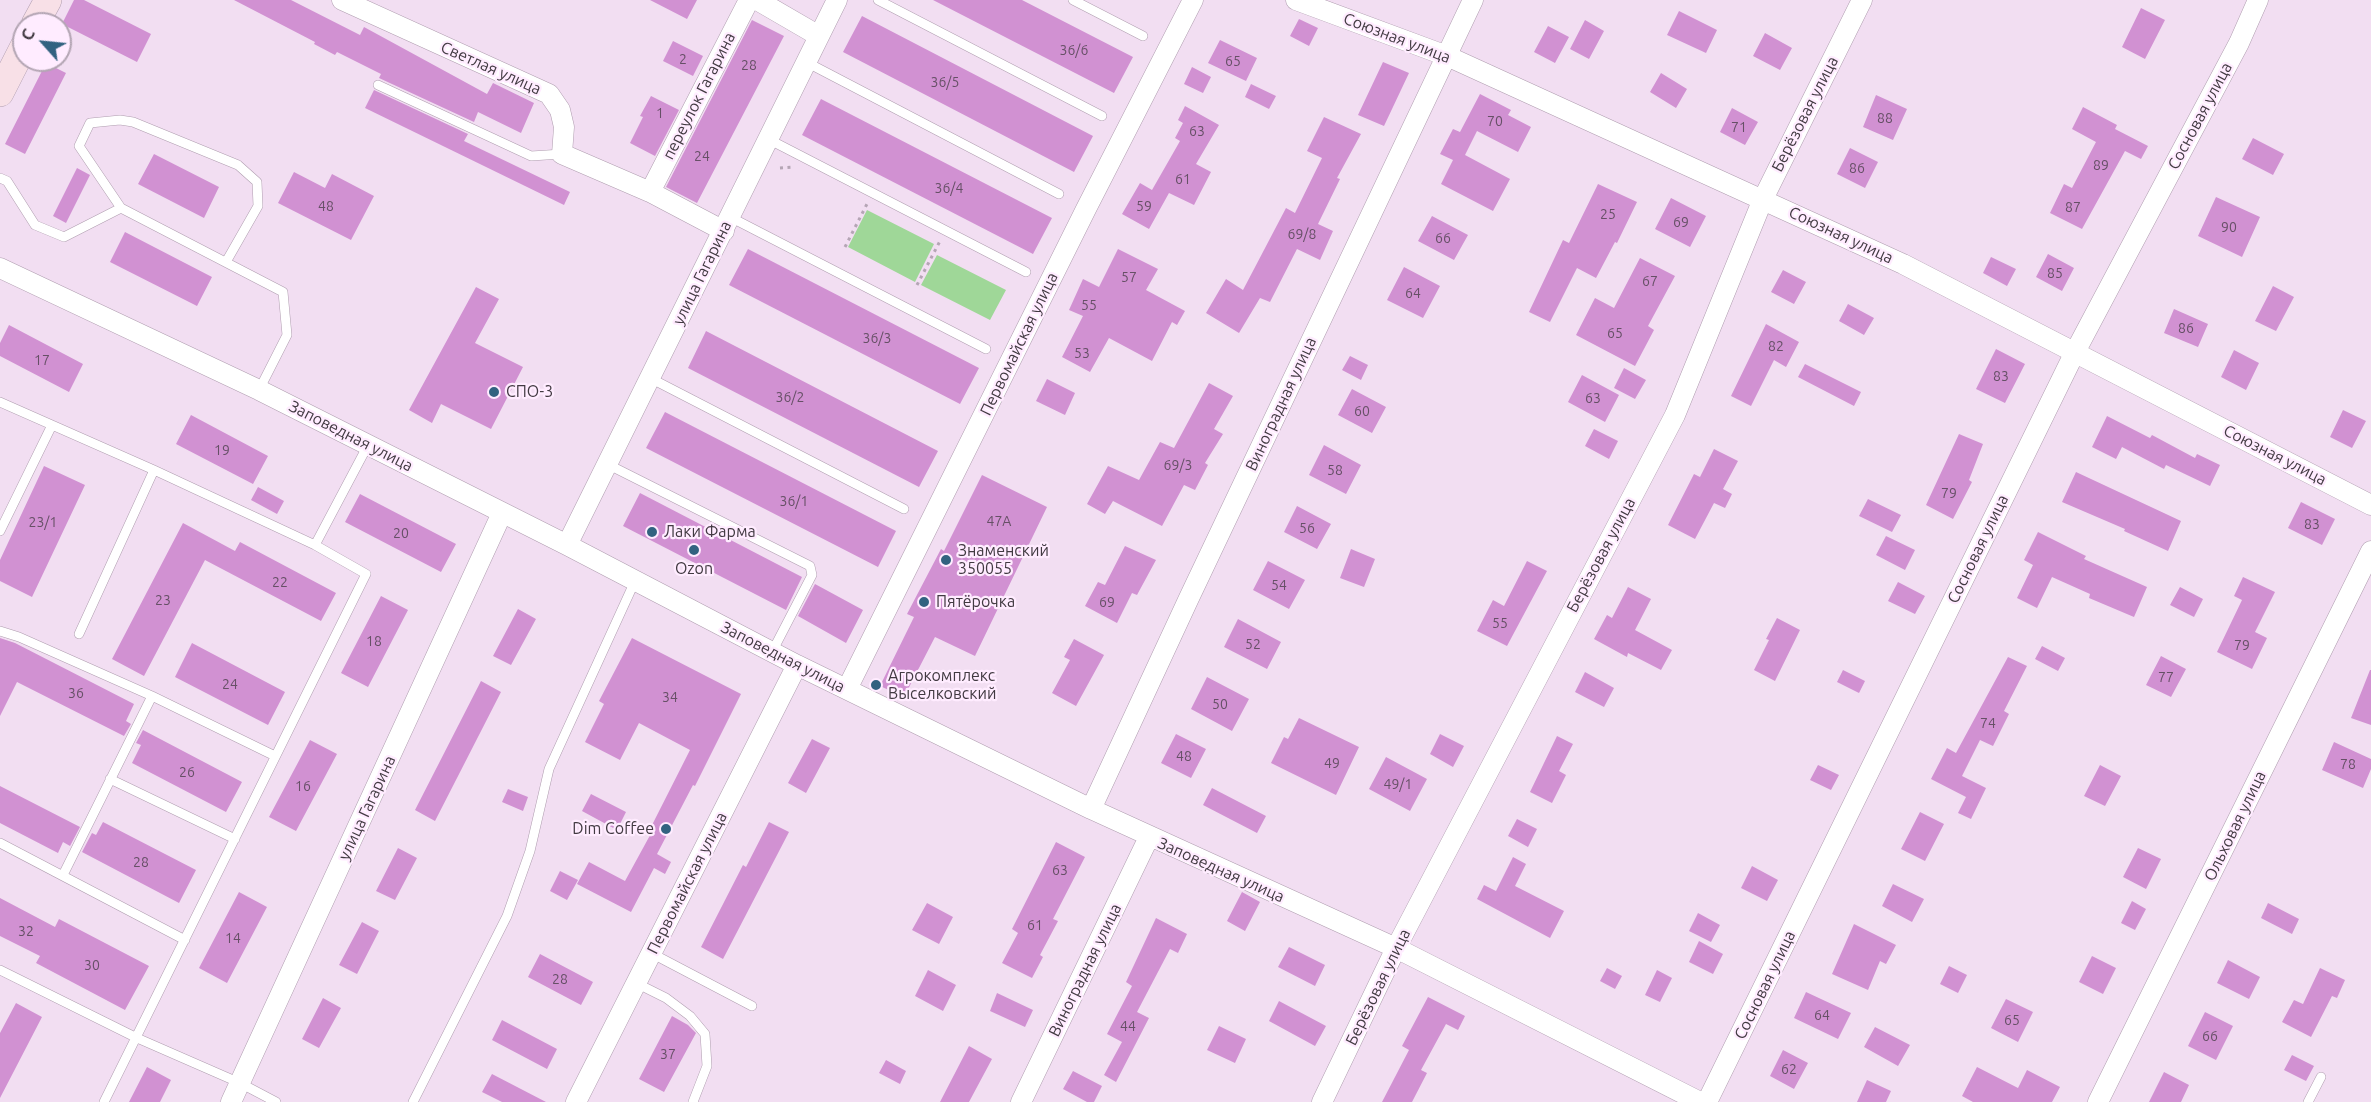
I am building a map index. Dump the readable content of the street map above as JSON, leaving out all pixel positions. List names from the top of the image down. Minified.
{"streets":{"street":["Союзная улица","Светлая улица","переулок Гагарина","Берёзовая улица","Сосновая улица","улица Гагарина","Первомайская улица","Виноградная улица","Заповедная улица","Ольховая улица"]},"crossings":[["Союзная улица","Берёзовая улица"],["Союзная улица","Сосновая улица"],["Союзная улица","Виноградная улица"],["Берёзовая улица","Заповедная улица"],["улица Гагарина","Заповедная улица"],["Первомайская улица","Заповедная улица"],["Виноградная улица","Заповедная улица"]],"places":["СПО-3","Лаки Фарма","Ozon","Знаменский 350055","Пятёрочка","Агрокомплекс Выселковский","Dim Coffee"],"house_numbers":["36/6","2","65","28","36/5","1","88","70","71","63","24","89","86","61","36/4","48","59","87","25","69","90","69/8","66","85","57","67","64","55","86","65","36/3","82","53","17","83","36/2","63","60","19","69/3","58","79","36/1","47А","23/1","83","56","20","22","54","23","69","55","18","52","79","77","24","36","34","50","74","48","49","78","26","49/1","16","28","63","61","32","14","30","28","64","65","44","66","37","62"],"north":"top left"}
